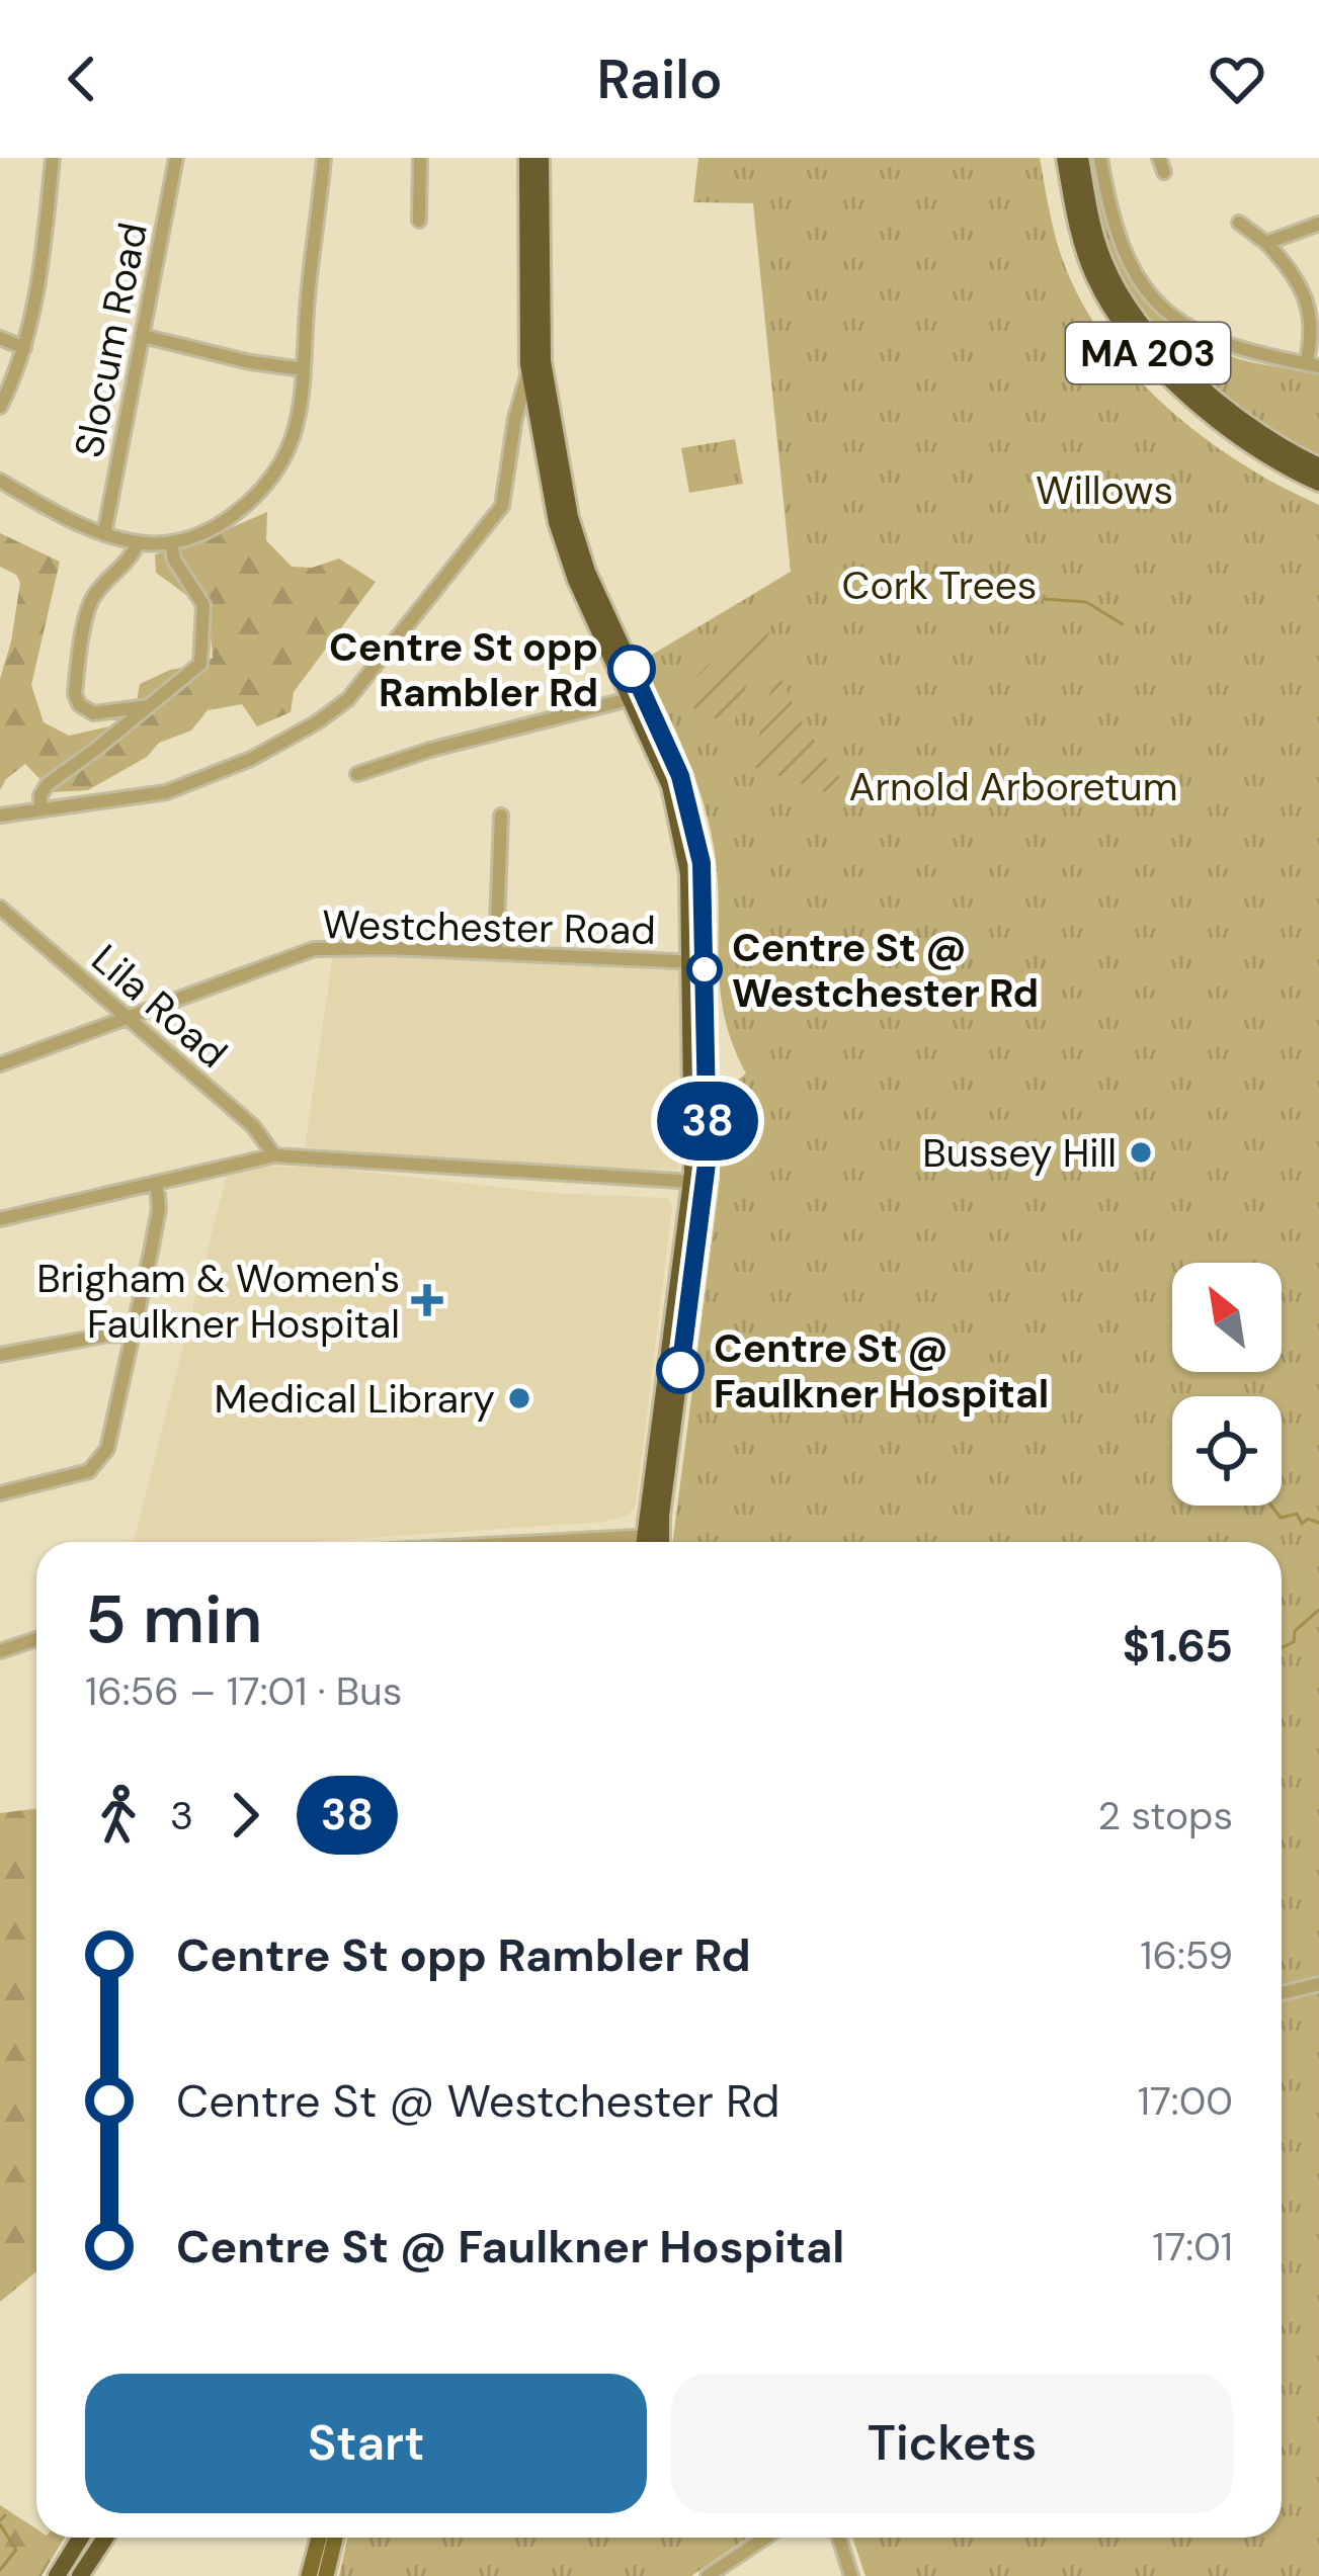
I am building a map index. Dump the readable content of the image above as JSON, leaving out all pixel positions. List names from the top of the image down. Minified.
{"streets":{"highway":["MA 203"],"street":["Slocum Road","Westchester Road","Lila Road"]},"crossings":[["Westchester Road","Lila Road"]],"parks":["Willows","Cork Trees","Arnold Arboretum"],"places":{"other":["Centre St opp Rambler Rd","Centre St @ Westchester Rd","Bussey Hill","Centre St @ Faulkner Hospital","Medical Library"],"health":["Brigham & Women's Faulkner Hospital"]},"lines":["bus line 38"],"north":"top left","page":{"header":"Railo","on_map":"38","heading":["5 min","16:56 – 17:01 · Bus","$1.65"],"legs":["3","38","2 stops"],"list":[{"name":"Centre St opp Rambler Rd","value":"16:59"},{"name":"Centre St @ Westchester Rd","value":"17:00"},{"name":"Centre St @ Faulkner Hospital","value":"17:01"}],"buttons":["Start","Tickets"]}}
